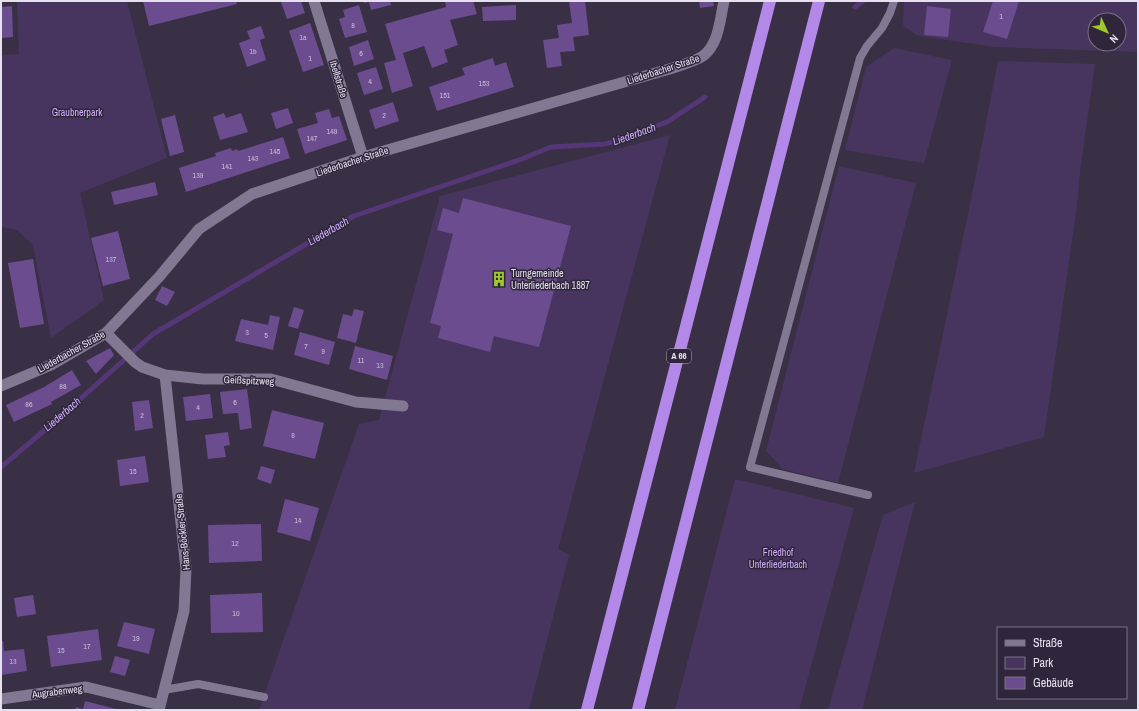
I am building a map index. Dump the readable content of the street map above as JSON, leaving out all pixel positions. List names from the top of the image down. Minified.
{"streets":{"highway":["A 66"],"street":["Liederbacher Straße","Ibellstraße","Geißspitzweg","Hans-Böckler-Straße","Augrabenweg"]},"crossings":[["Liederbacher Straße","Ibellstraße"],["Liederbacher Straße","Geißspitzweg"],["Geißspitzweg","Hans-Böckler-Straße"],["Hans-Böckler-Straße","Augrabenweg"]],"water":["Liederbach"],"parks":["Graubnerpark","Friedhof Unterliederbach"],"places":{"building":["Turngemeinde Unterliederbach 1887"]},"house_numbers":["1","8","1a","1b","6","1","4","153","151","2","149","147","145","143","141","139","137","3","5","7","9","11","13","88","6","86","4","2","8","15","14","12","10","19","17","15","13"],"legend":["Straße","Park","Gebäude"],"north":"bottom right"}
